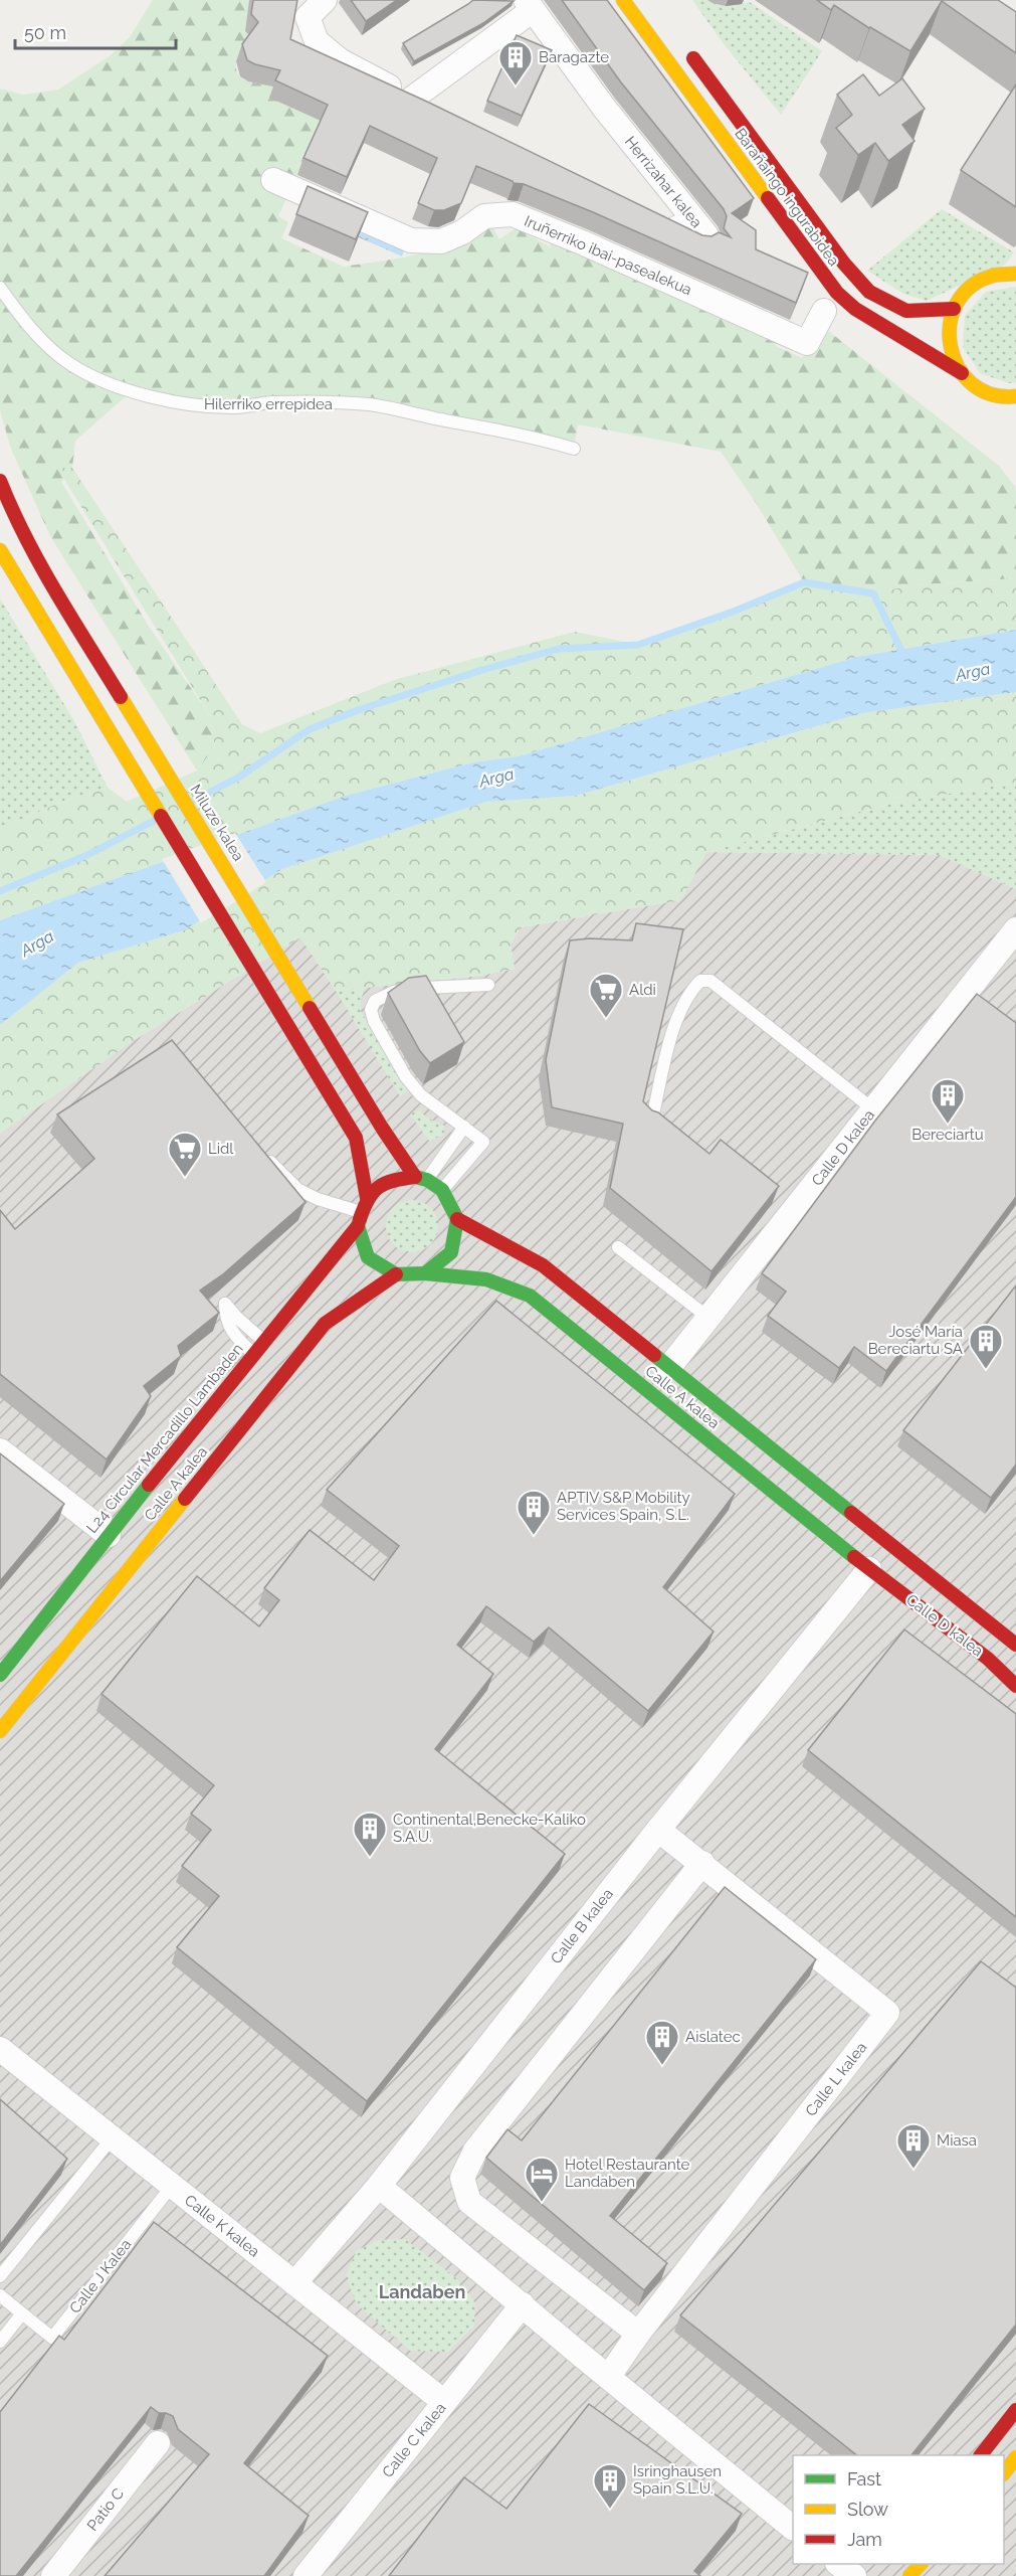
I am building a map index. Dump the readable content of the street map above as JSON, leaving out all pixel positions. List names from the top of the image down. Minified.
{"streets":{"main road":["Barañaingo ingurabidea","Miluze kalea","Calle D kalea","Calle A kalea","L24 Circular Mercadillo Lambaden"],"street":["Herrizahar kalea","Iruñerriko ibai-pasealekua","Calle B kalea","Calle L kalea","Calle K kalea","Calle C kalea","Patio C"],"lane":["Hilerriko errepidea","Calle J Kalea"]},"crossings":[["Miluze kalea","Calle A kalea"],["Miluze kalea","L24 Circular Mercadillo Lambaden"],["Calle D kalea","Calle A kalea"],["Calle D kalea","Calle B kalea"],["Calle A kalea","L24 Circular Mercadillo Lambaden"],["Calle A kalea","Calle B kalea"],["Calle B kalea","Calle L kalea"],["Calle B kalea","Calle K kalea"],["Calle K kalea","Calle J Kalea"],["Calle K kalea","Calle C kalea"]],"districts":["Landaben"],"water":["Arga"],"places":{"building":["Baragazte","Bereciartu","José María Bereciartu SA","APTIV S&P Mobility Services Spain, S.L.","Continental,Benecke-Kaliko S.A.U.","Aislatec","Miasa","Isringhausen Spain S.L.U."],"supermarket":["Aldi","Lidl"],"hotel":["Hotel Restaurante Landaben"]},"legend":["Fast","Slow","Jam"],"scale_bar":"50 m"}
